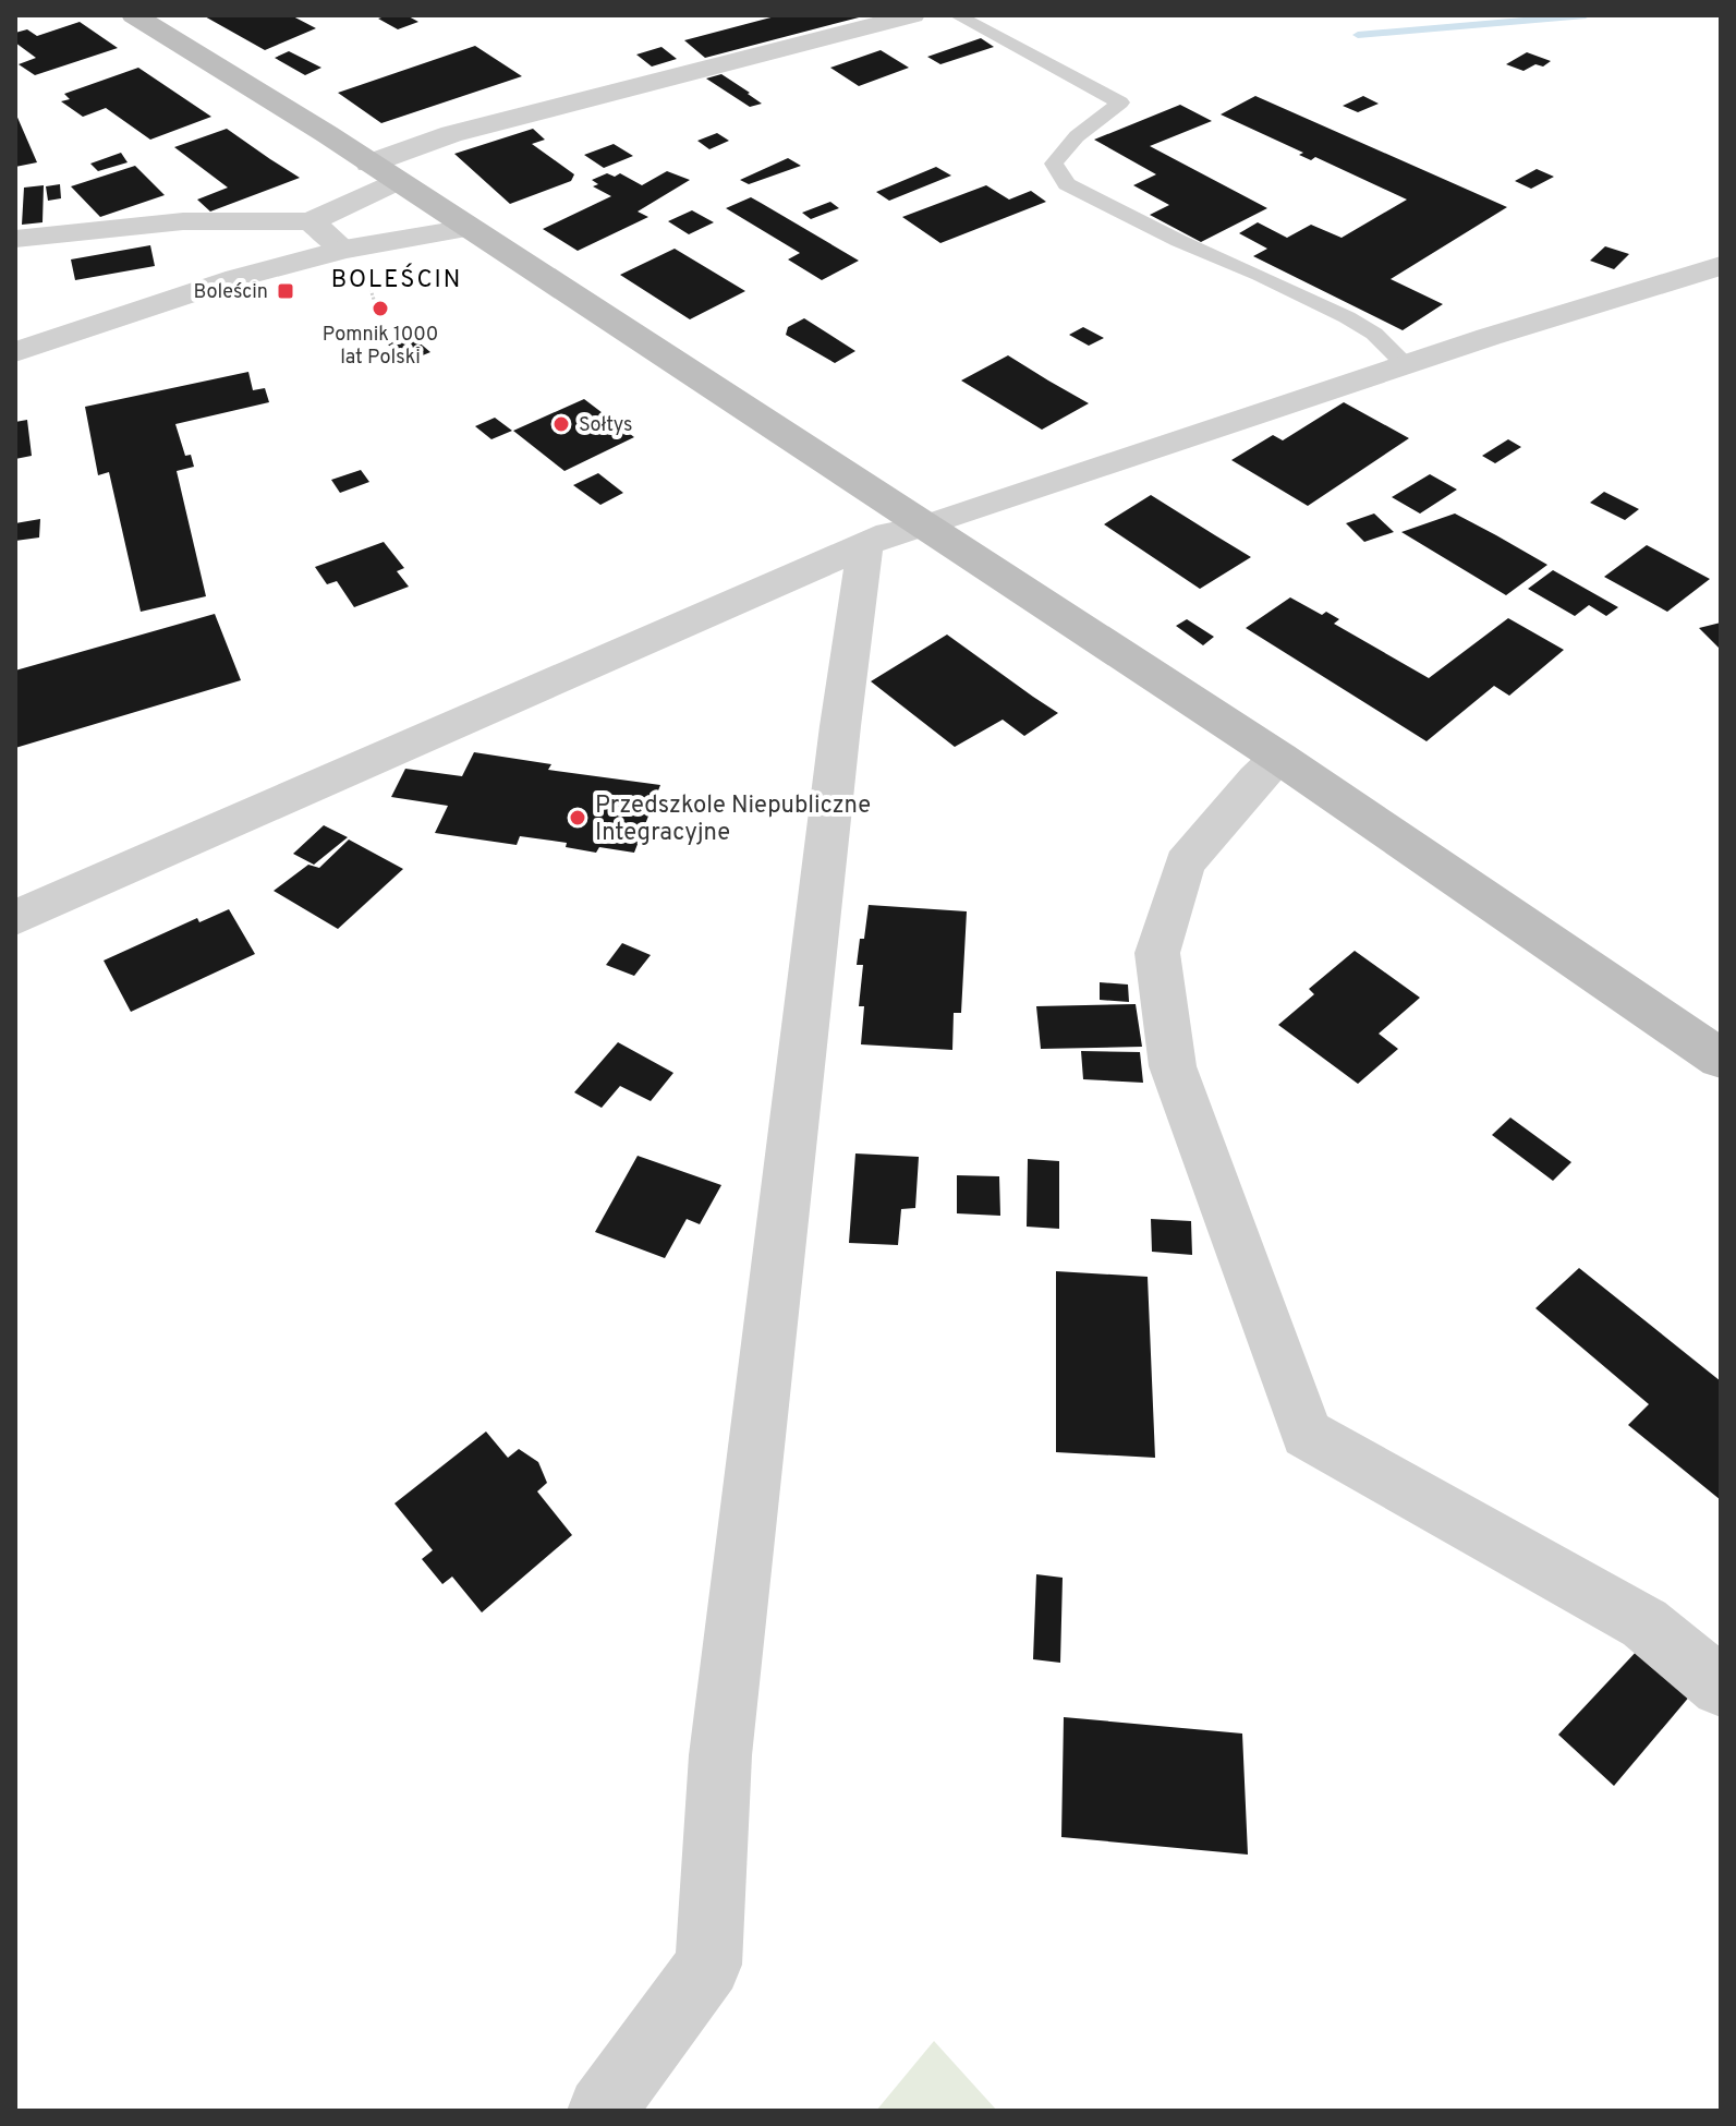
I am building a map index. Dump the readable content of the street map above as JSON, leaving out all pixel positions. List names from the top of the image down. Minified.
{"districts":["BOLEŚCIN"],"places":{"transit":["Boleścin"],"other":["Pomnik 1000 lat Polski","Sołtys","Przedszkole Niepubliczne Integracyjne"]}}
